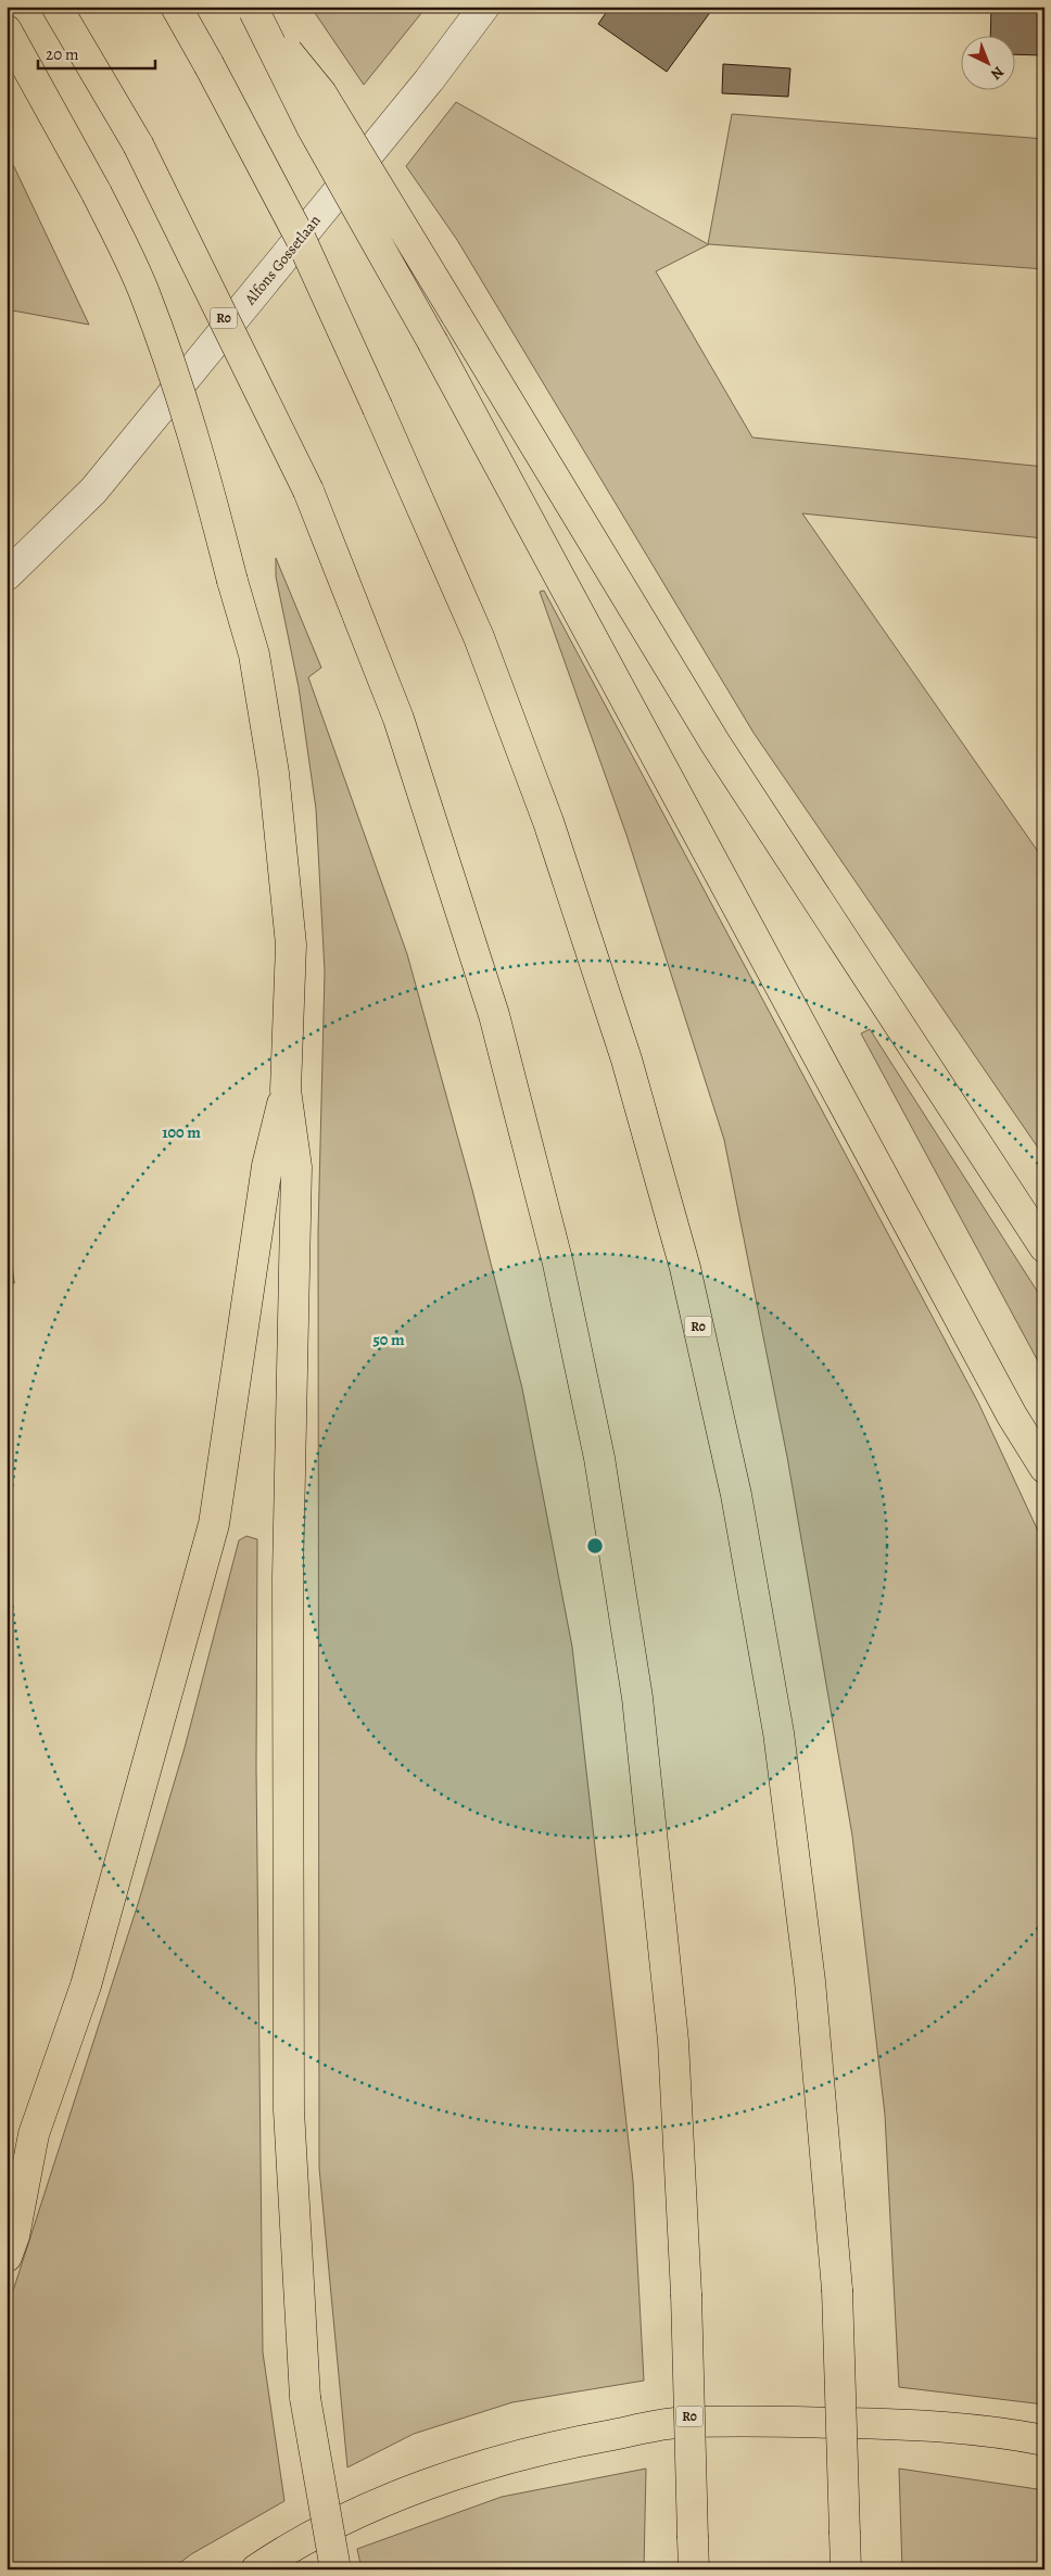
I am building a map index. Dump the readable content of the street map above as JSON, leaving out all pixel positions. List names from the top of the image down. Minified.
{"streets":{"highway":["R0"],"street":["Alfons Gossetlaan"]},"scale_bar":"20 m","north":"bottom right","rings":["100 m","50 m"]}
